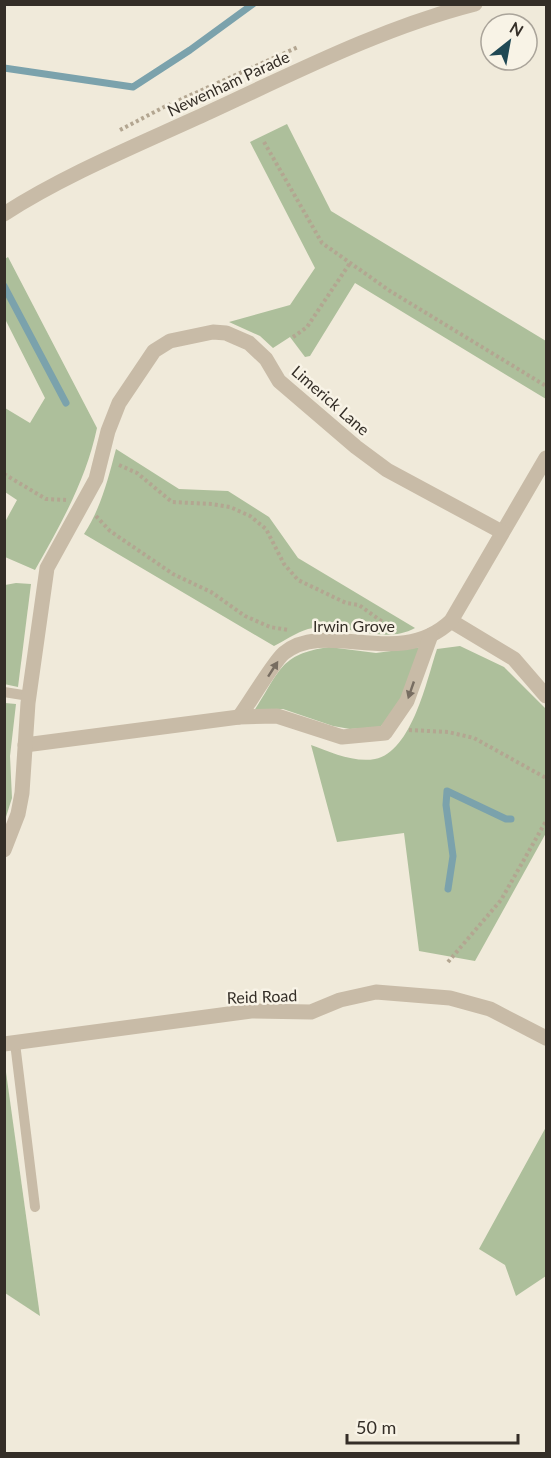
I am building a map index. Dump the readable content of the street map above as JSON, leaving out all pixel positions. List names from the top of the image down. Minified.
{"streets":{"street":["Newenham Parade","Limerick Lane","Irwin Grove","Reid Road"]},"crossings":[["Limerick Lane","Irwin Grove"]],"scale_bar":"50 m","north":"top right"}
